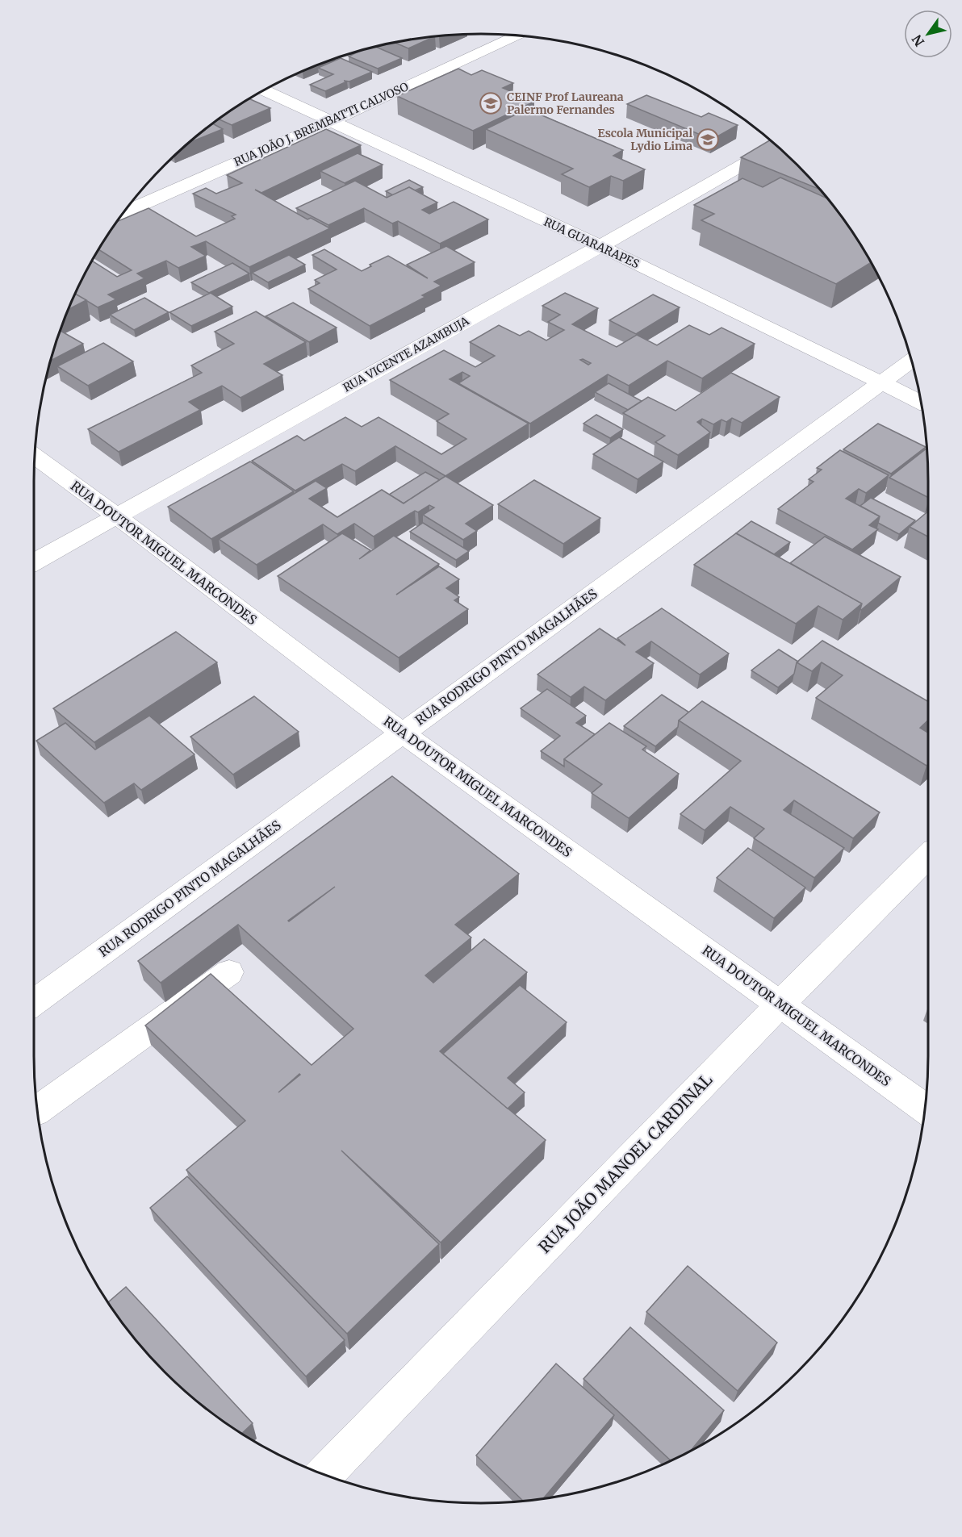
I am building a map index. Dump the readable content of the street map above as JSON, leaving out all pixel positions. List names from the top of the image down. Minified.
{"streets":{"street":["RUA JOÃO J. BREMBATTI CALVOSO","RUA GUARARAPES","RUA VICENTE AZAMBUJA","RUA DOUTOR MIGUEL MARCONDES","RUA RODRIGO PINTO MAGALHÃES","RUA JOÃO MANOEL CARDINAL"]},"crossings":[["RUA JOÃO J. BREMBATTI CALVOSO","RUA GUARARAPES"],["RUA GUARARAPES","RUA VICENTE AZAMBUJA"],["RUA GUARARAPES","RUA RODRIGO PINTO MAGALHÃES"],["RUA VICENTE AZAMBUJA","RUA DOUTOR MIGUEL MARCONDES"],["RUA DOUTOR MIGUEL MARCONDES","RUA RODRIGO PINTO MAGALHÃES"],["RUA DOUTOR MIGUEL MARCONDES","RUA JOÃO MANOEL CARDINAL"]],"places":{"school or university":["CEINF Prof Laureana Palermo Fernandes","Escola Municipal Lydio Lima"]},"north":"bottom left"}
